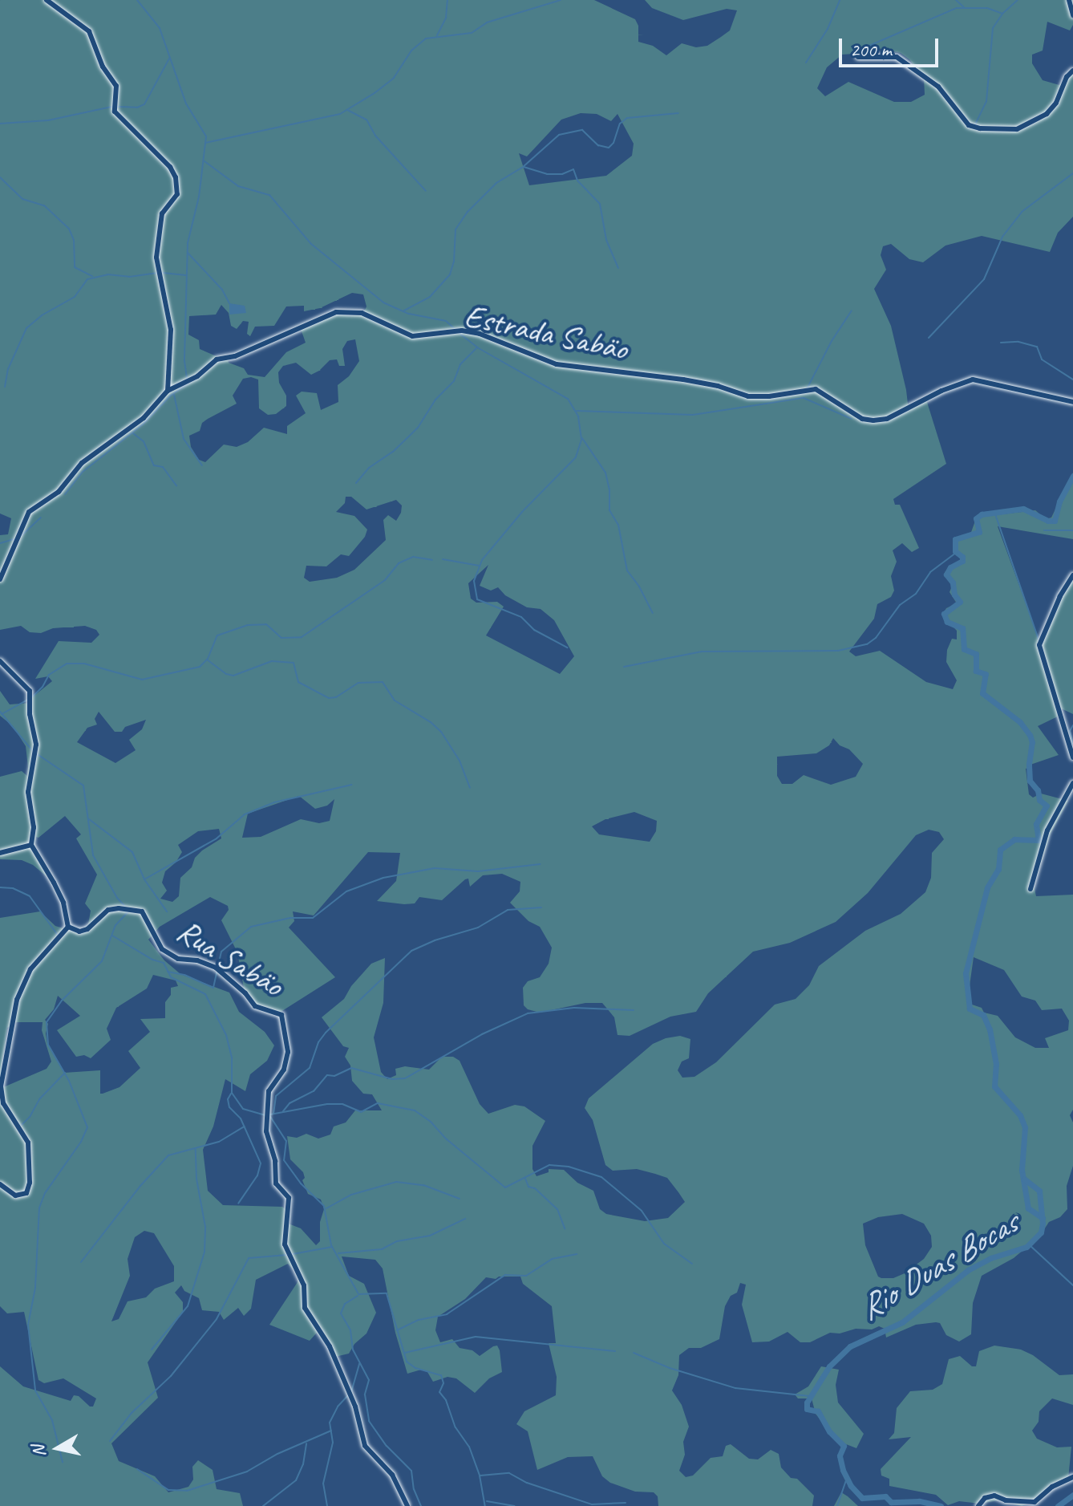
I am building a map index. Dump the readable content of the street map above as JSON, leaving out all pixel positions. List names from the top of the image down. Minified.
{"streets":{"street":["Estrada Sabäo","Rua Sabäo"]},"water":["Rio Duas Bocas"],"scale_bar":"200 m","north":"left"}
